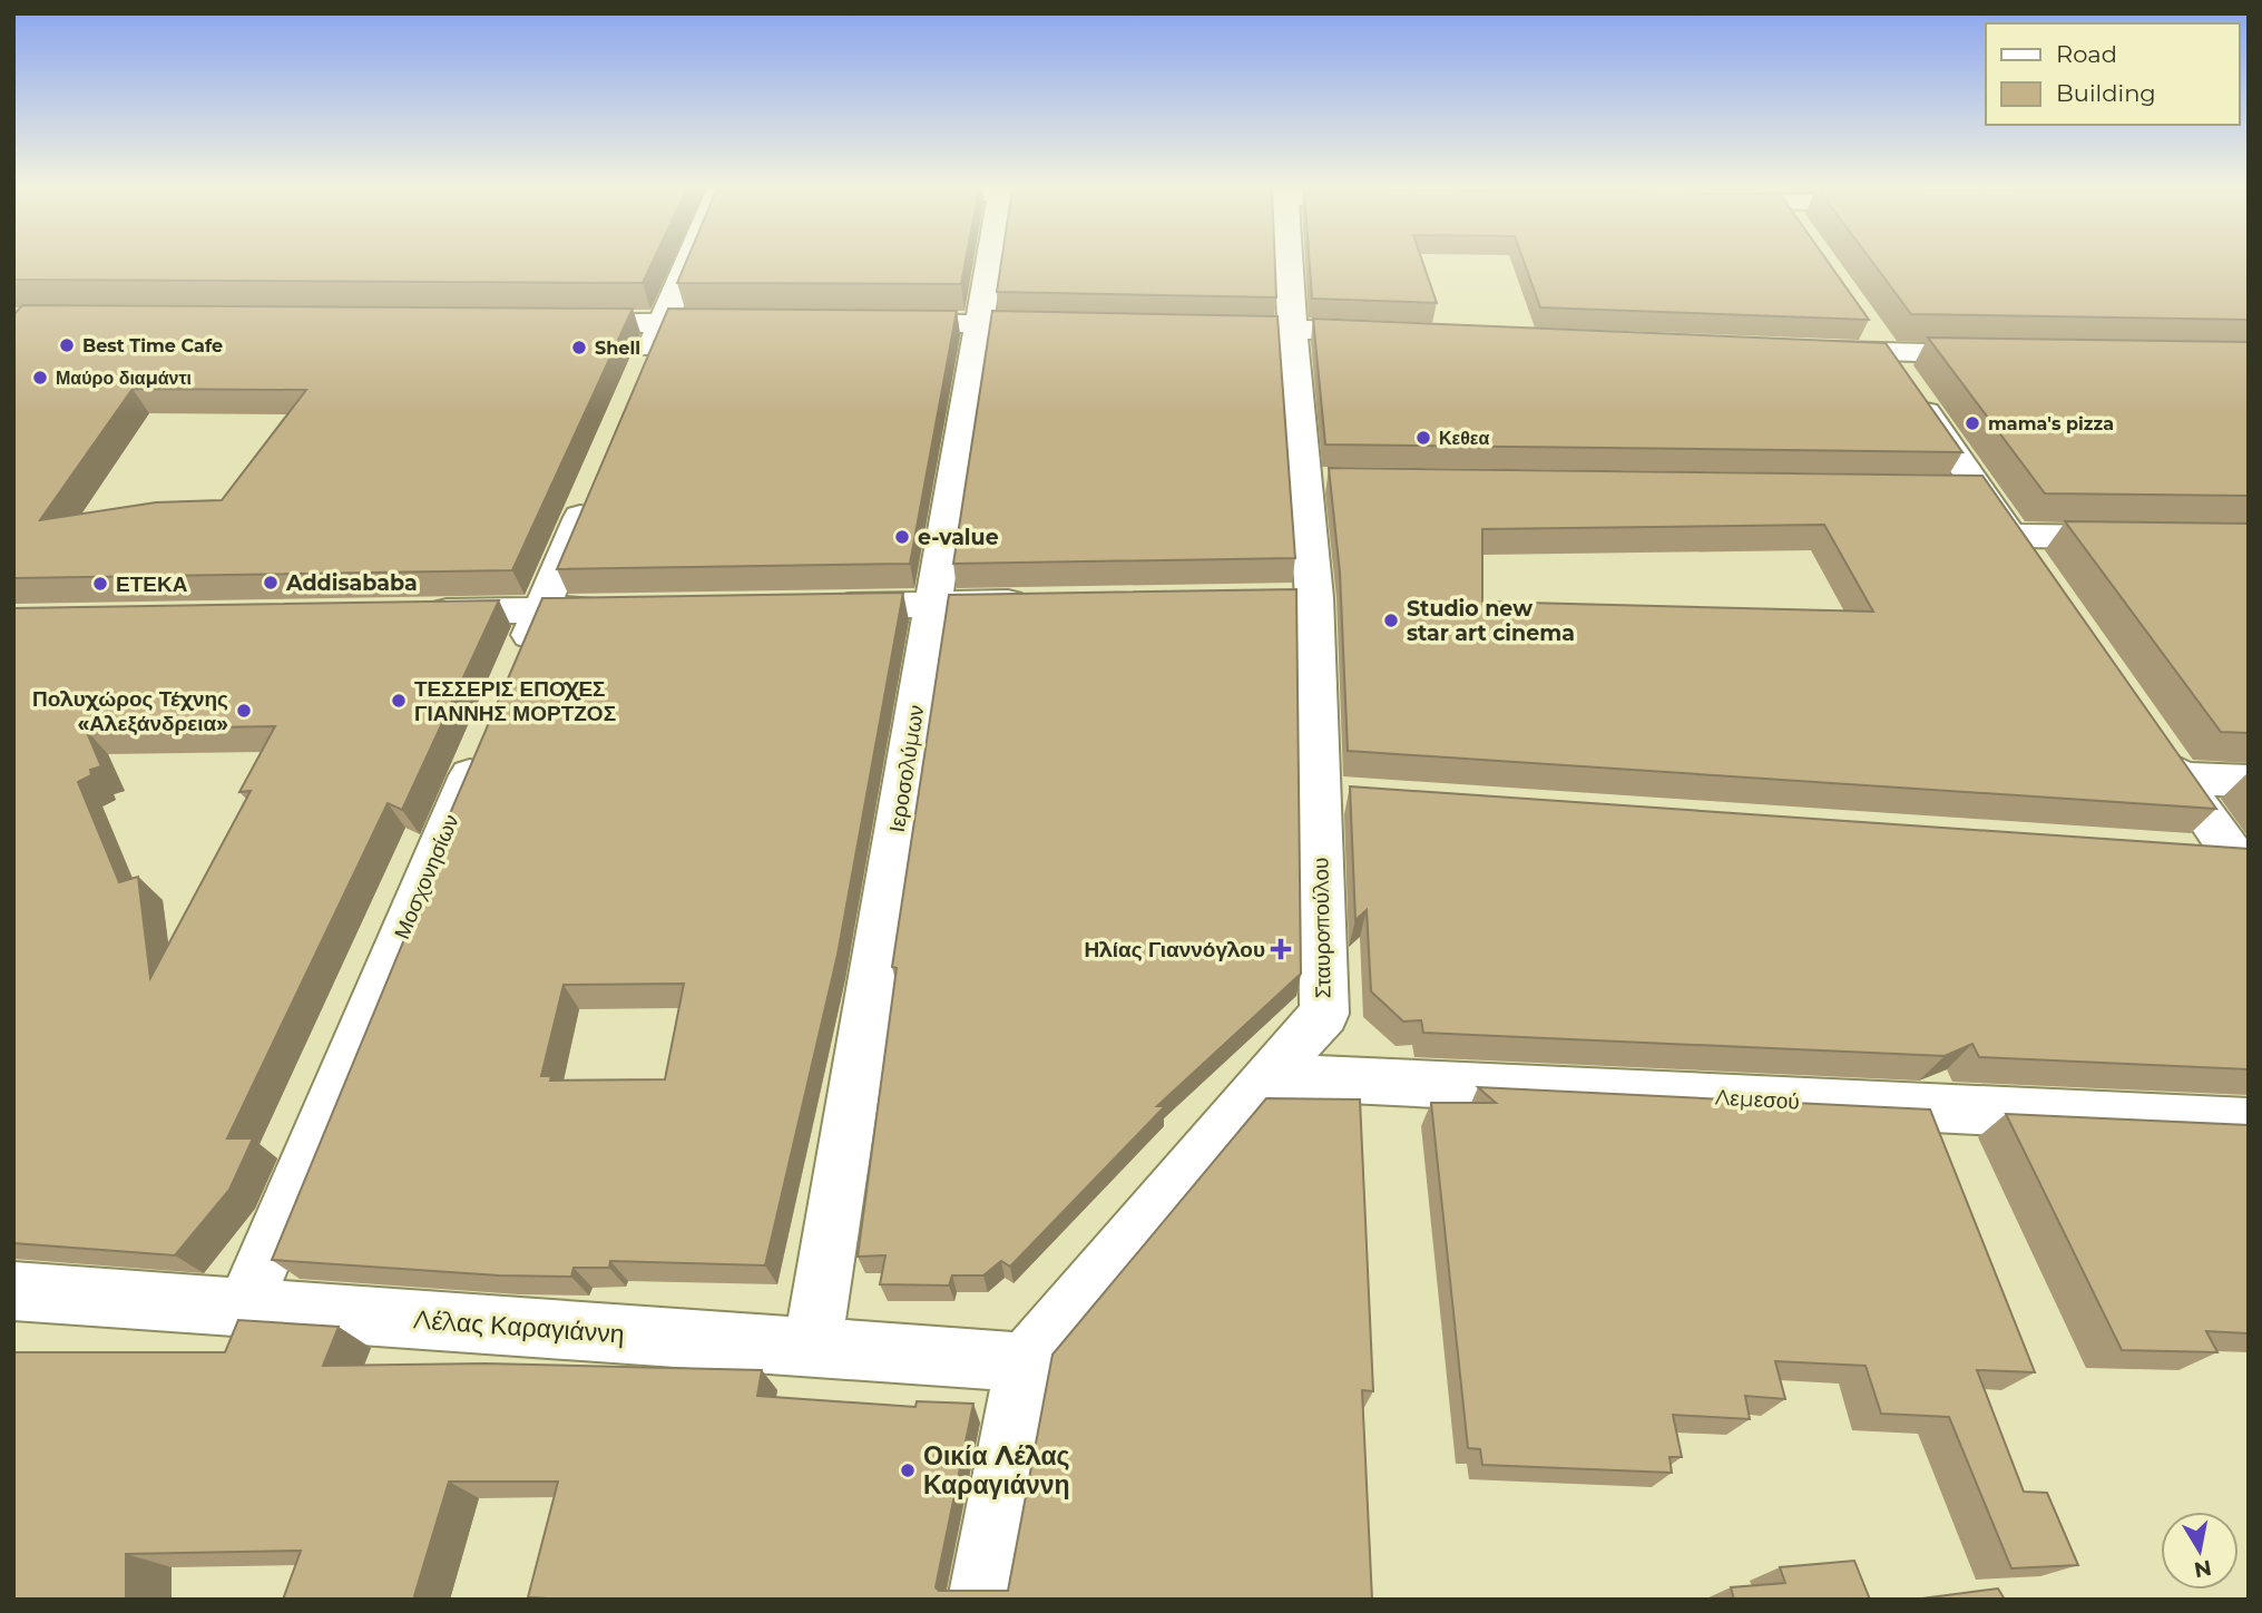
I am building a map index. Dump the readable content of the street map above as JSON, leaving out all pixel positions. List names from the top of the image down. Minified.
{"streets":{"street":["Ιεροσολύμων","Μοσχονησίων","Σταυροπούλου","Λεμεσού","Λέλας Καραγιάννη"]},"crossings":[["Ιεροσολύμων","Λέλας Καραγιάννη"],["Μοσχονησίων","Λέλας Καραγιάννη"],["Σταυροπούλου","Λεμεσού"],["Σταυροπούλου","Λέλας Καραγιάννη"]],"places":{"other":["Best Time Cafe","Shell","Μαύρο διαμάντι","mama's pizza","Κεθεα","e-value","Addisababa","ΕΤΕΚΑ","Studio new star art cinema","ΤΕΣΣΕΡΙΣ ΕΠΟΧΕΣ ΓΙΑΝΝΗΣ ΜΟΡΤΖΟΣ","Πολυχώρος Τέχνης «Αλεξάνδρεια»","Οικία Λέλας Καραγιάννη"],"health":["Ηλίας Γιαννόγλου"]},"legend":["Road","Building"],"north":"bottom"}
